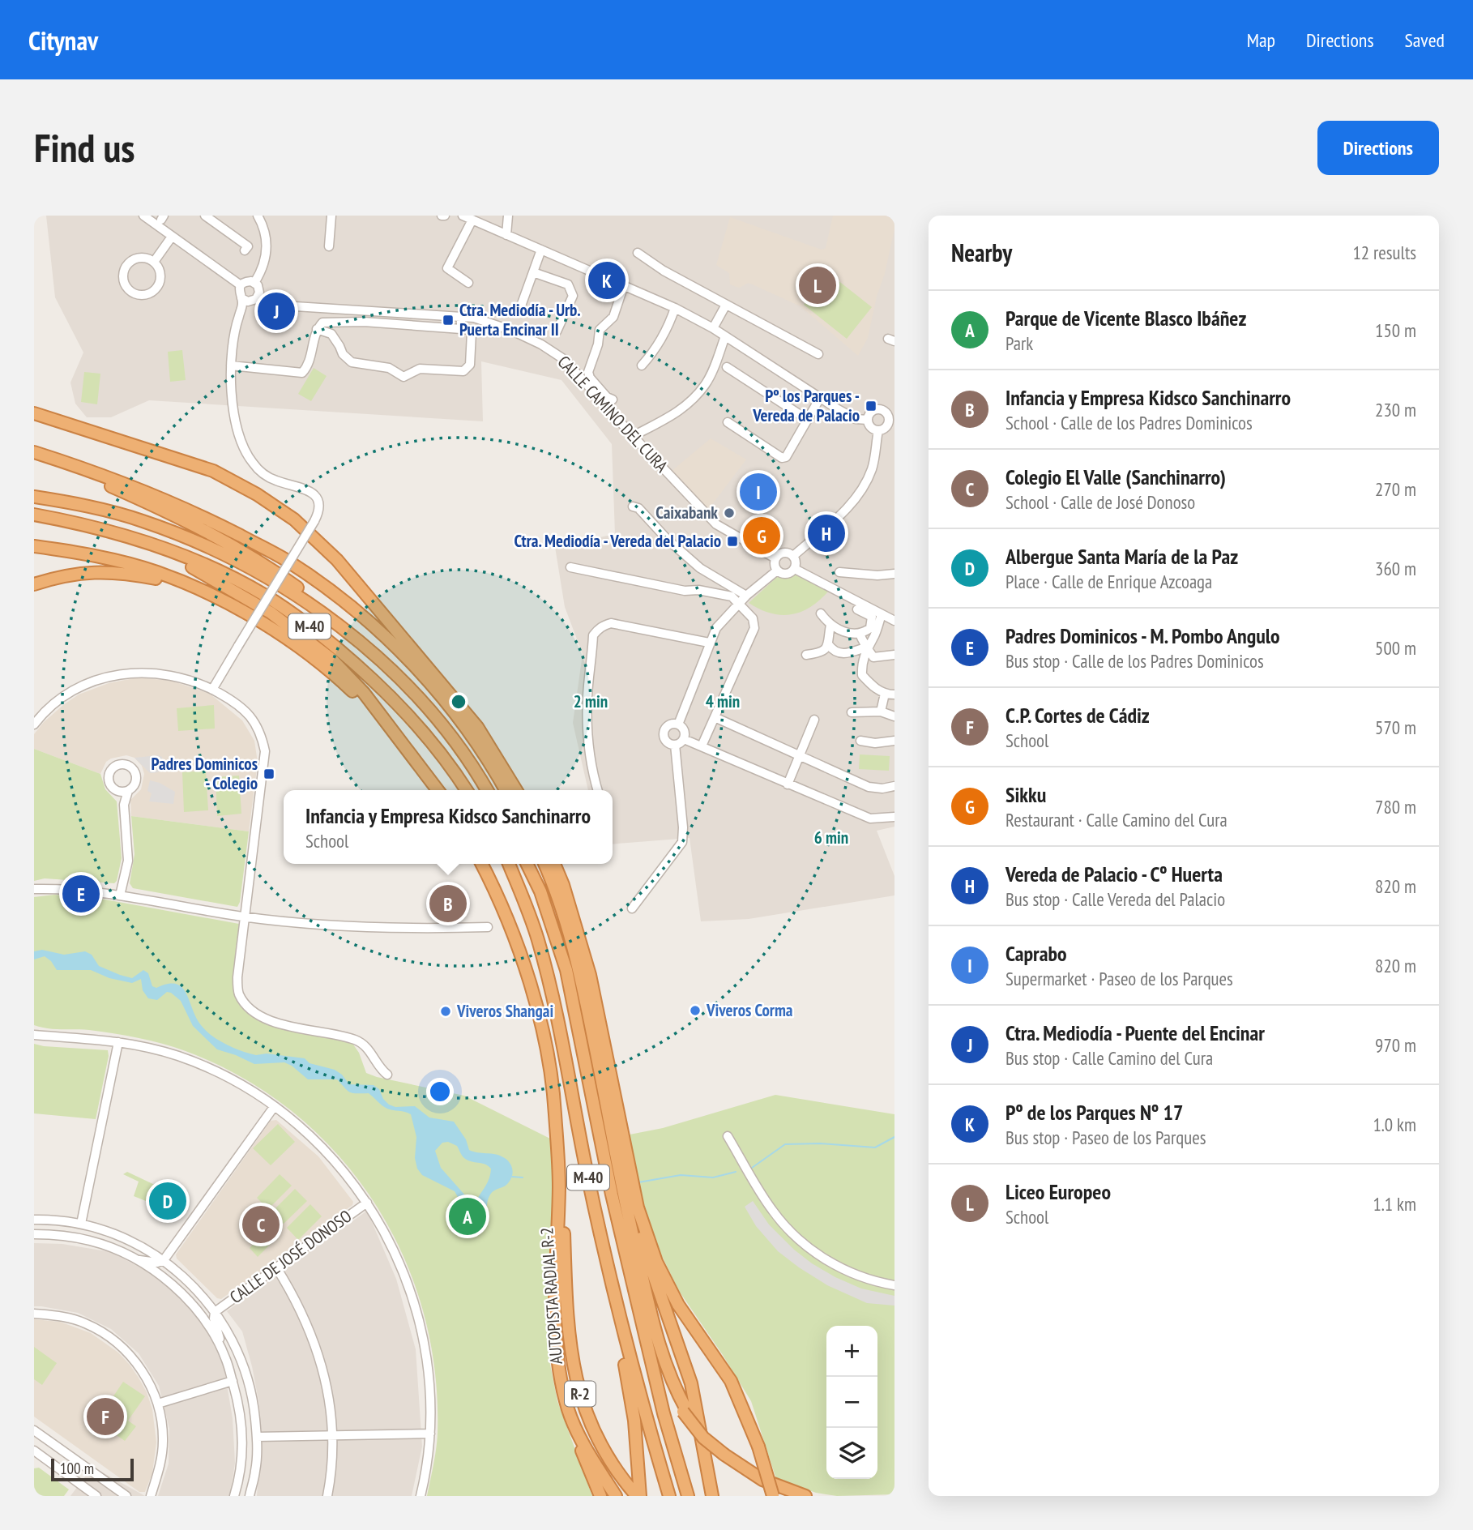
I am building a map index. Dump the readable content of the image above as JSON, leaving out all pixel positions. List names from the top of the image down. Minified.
{"streets":{"highway":["M-40","AUTOPISTA RADIAL R-2","R-2"],"street":["CALLE CAMINO DEL CURA","CALLE DE JOSÉ DONOSO"]},"places":{"transit":["Ctra. Mediodía - Urb. Puerta Encinar II","Pº los Parques - Vereda de Palacio","Ctra. Mediodía - Vereda del Palacio","Padres Dominicos - Colegio"],"other":["Caixabank","Viveros Corma","Viveros Shangai"]},"scale_bar":"100 m","page":{"header":"Citynav","nav":["Map","Directions","Saved"],"buttons":"Directions","title":"Find us","heading":["Nearby","12 results"],"pins":["K","L","J","I","H","G","E","B","D","A","C","F"],"list":[{"mark":"A","name":"Parque de Vicente Blasco Ibáñez","note":"Park","value":"150 m"},{"mark":"B","name":"Infancia y Empresa Kidsco Sanchinarro","note":"School · Calle de los Padres Dominicos","value":"230 m"},{"mark":"C","name":"Colegio El Valle (Sanchinarro)","note":"School · Calle de José Donoso","value":"270 m"},{"mark":"D","name":"Albergue Santa María de la Paz","note":"Place · Calle de Enrique Azcoaga","value":"360 m"},{"mark":"E","name":"Padres Dominicos - M. Pombo Angulo","note":"Bus stop · Calle de los Padres Dominicos","value":"500 m"},{"mark":"F","name":"C.P. Cortes de Cádiz","note":"School","value":"570 m"},{"mark":"G","name":"Sikku","note":"Restaurant · Calle Camino del Cura","value":"780 m"},{"mark":"H","name":"Vereda de Palacio - Cº Huerta","note":"Bus stop · Calle Vereda del Palacio","value":"820 m"},{"mark":"I","name":"Caprabo","note":"Supermarket · Paseo de los Parques","value":"820 m"},{"mark":"J","name":"Ctra. Mediodía - Puente del Encinar","note":"Bus stop · Calle Camino del Cura","value":"970 m"},{"mark":"K","name":"Pº de los Parques Nº 17","note":"Bus stop · Paseo de los Parques","value":"1.0 km"},{"mark":"L","name":"Liceo Europeo","note":"School","value":"1.1 km"}],"popup":["Infancia y Empresa Kidsco Sanchinarro","School"],"map_buttons":["+","−"],"scale":"100 m"},"rings":["2 min","4 min","6 min"]}
